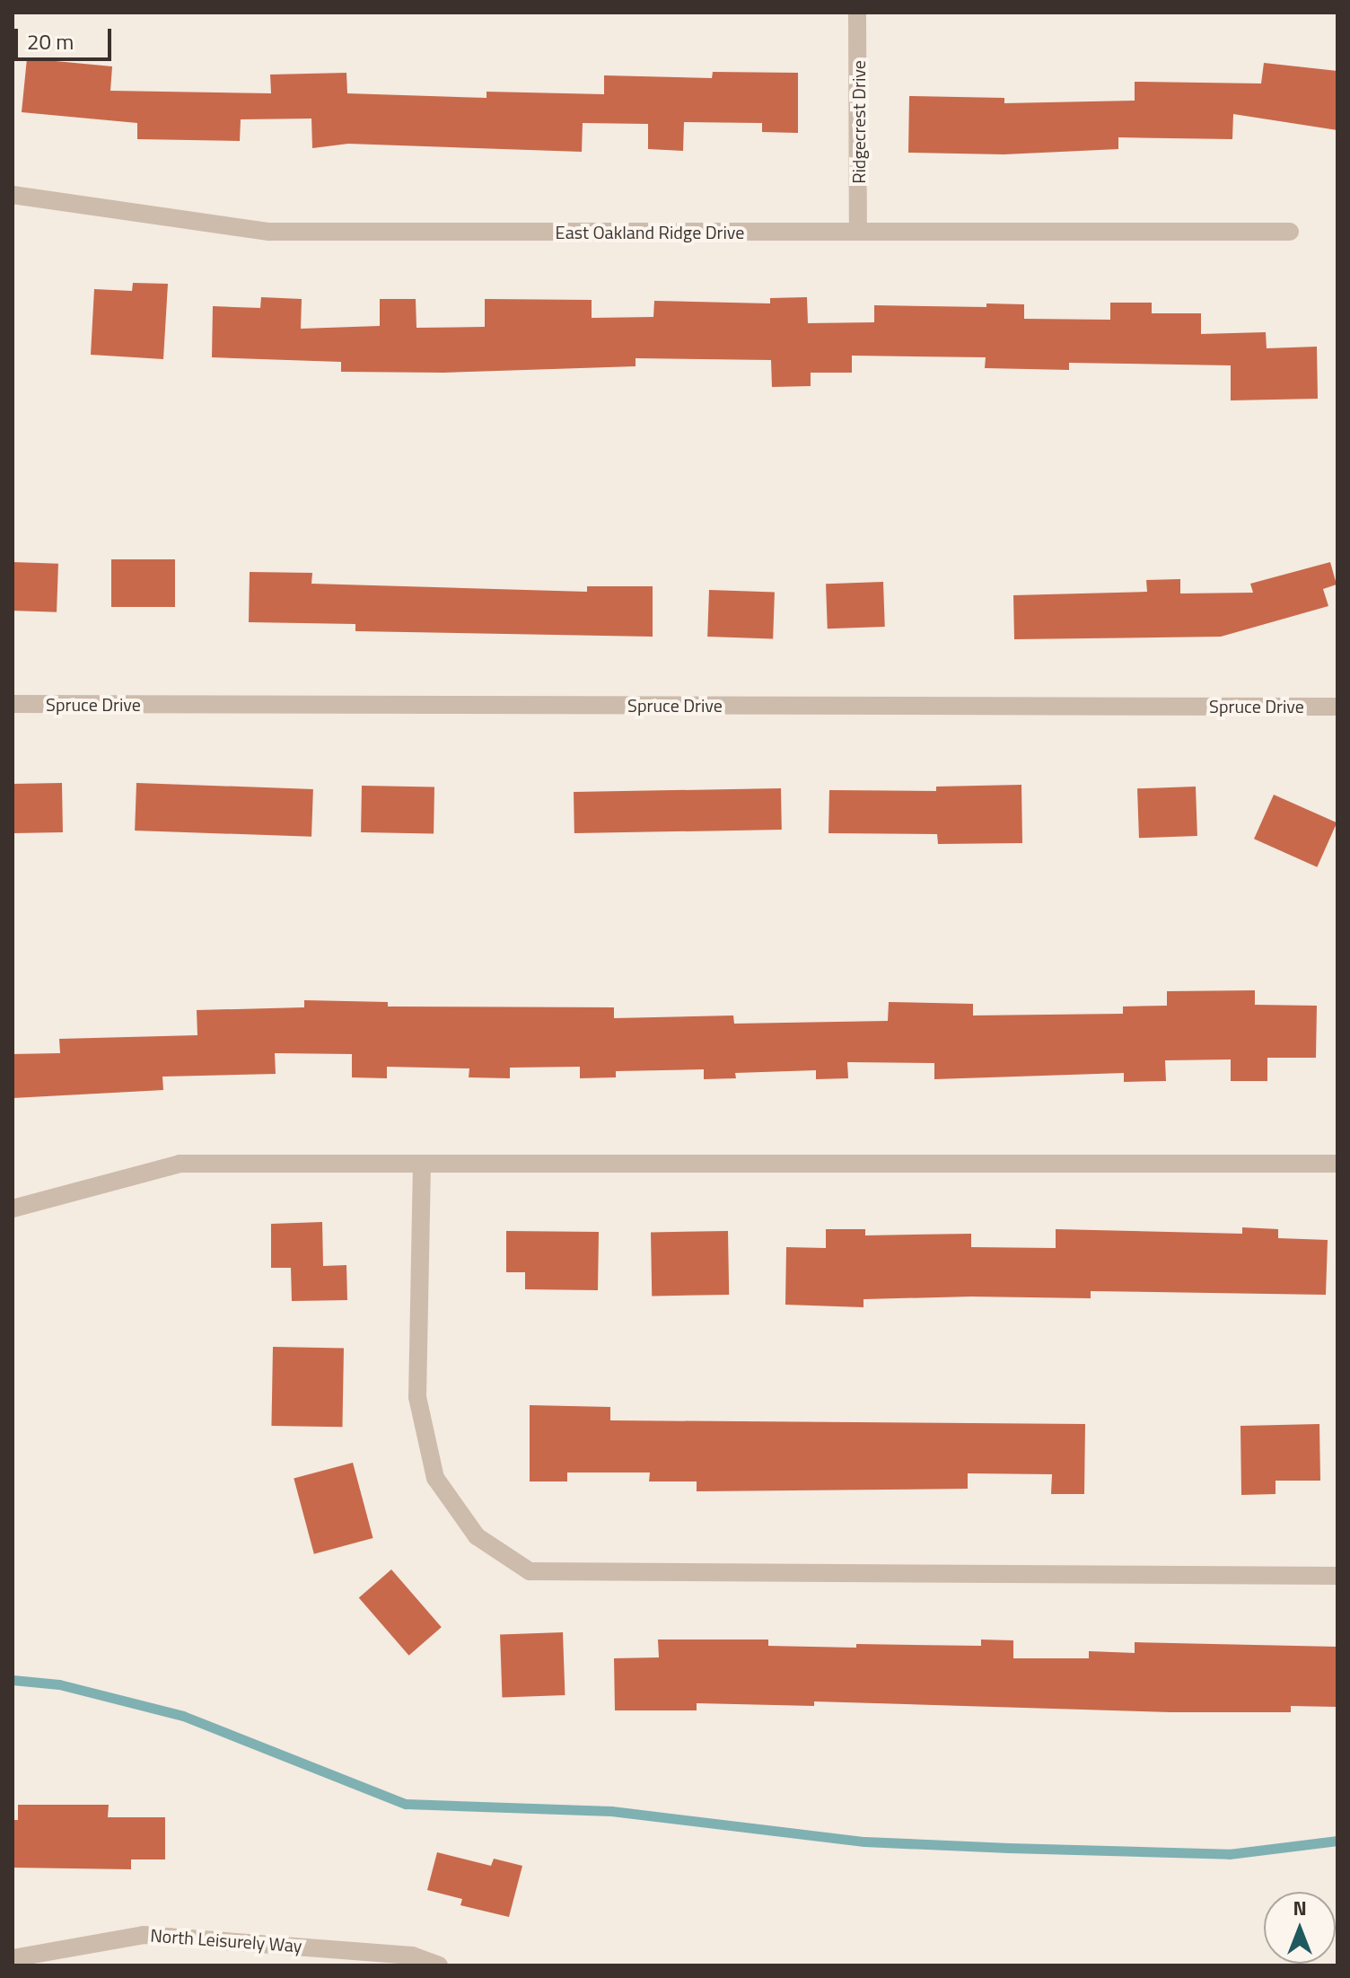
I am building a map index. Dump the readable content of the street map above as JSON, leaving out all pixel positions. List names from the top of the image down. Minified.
{"streets":{"street":["Ridgecrest Drive","East Oakland Ridge Drive","Spruce Drive","North Leisurely Way"]},"crossings":[["Ridgecrest Drive","East Oakland Ridge Drive"]],"scale_bar":"20 m","north":"top"}
